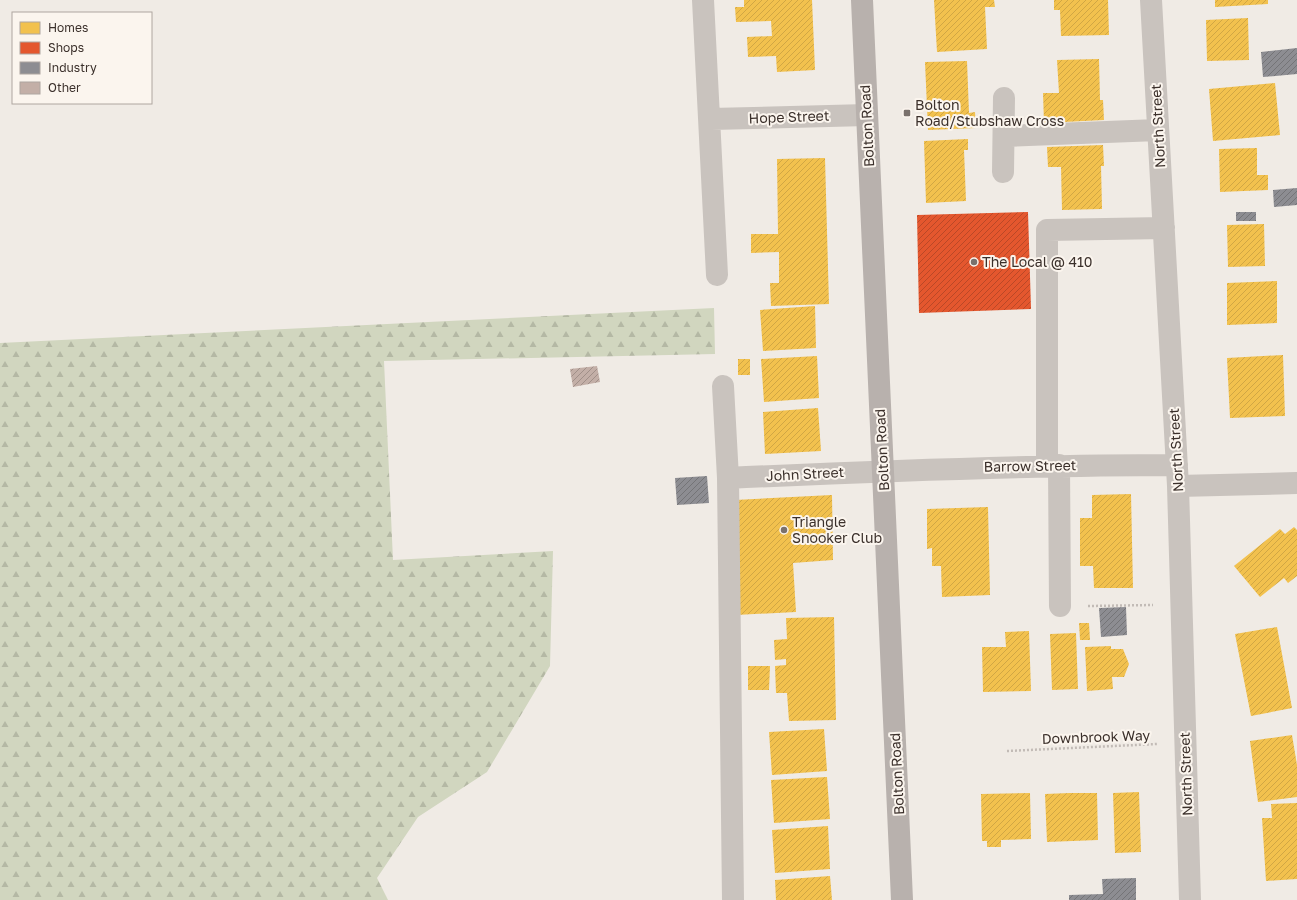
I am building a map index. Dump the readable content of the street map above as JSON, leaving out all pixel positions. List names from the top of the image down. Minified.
{"streets":{"main road":["Bolton Road"],"street":["Hope Street","North Street","Barrow Street","John Street"],"path":["Downbrook Way"]},"crossings":[["Hope Street","Bolton Road"],["Bolton Road","Barrow Street"],["Bolton Road","John Street"],["North Street","Barrow Street"],["North Street","Downbrook Way"],["Barrow Street","John Street"]],"places":{"transit":["Bolton Road/Stubshaw Cross"],"other":["The Local @ 410","Triangle Snooker Club"]},"legend":["Homes","Shops","Industry","Other"]}
